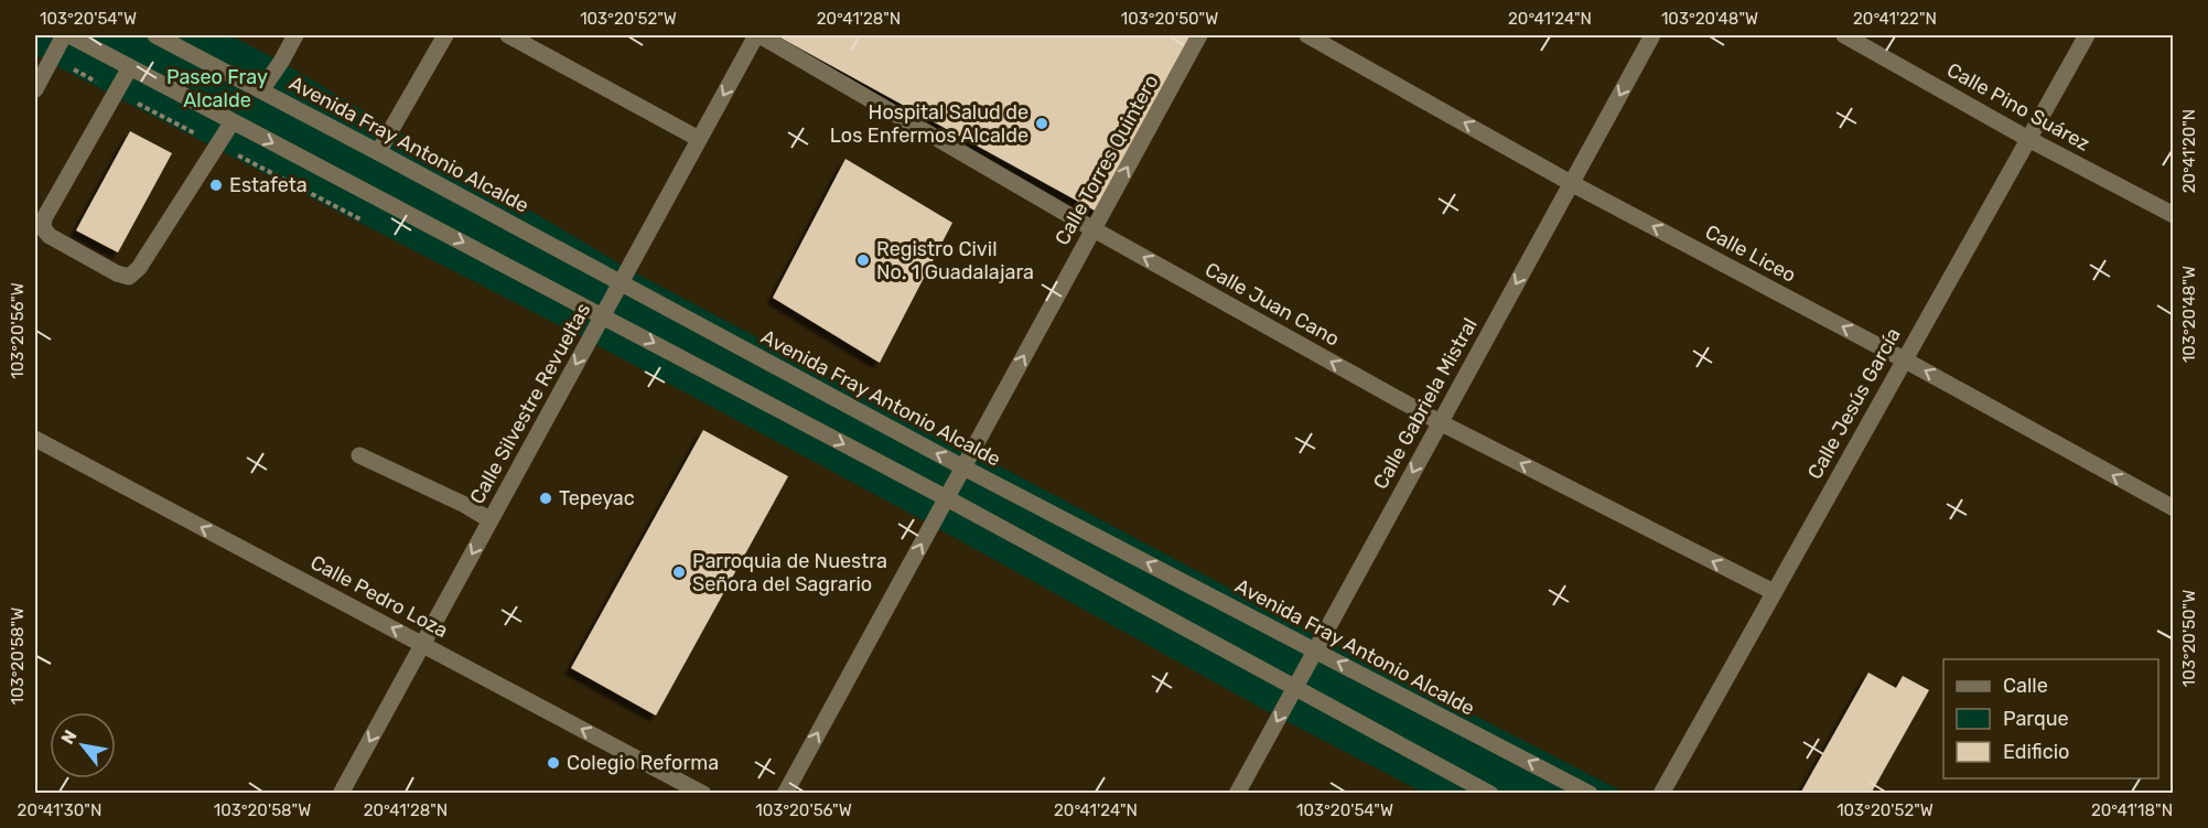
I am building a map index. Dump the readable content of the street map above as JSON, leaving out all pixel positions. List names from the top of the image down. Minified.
{"streets":{"street":["Calle Pino Suárez","Avenida Fray Antonio Alcalde","Calle Torres Quintero","Calle Liceo","Calle Juan Cano","Calle Silvestre Revueltas","Calle Gabriela Mistral","Calle Jesús García","Calle Pedro Loza"]},"crossings":[["Calle Pino Suárez","Calle Jesús García"],["Avenida Fray Antonio Alcalde","Calle Torres Quintero"],["Avenida Fray Antonio Alcalde","Calle Silvestre Revueltas"],["Avenida Fray Antonio Alcalde","Calle Gabriela Mistral"],["Calle Torres Quintero","Calle Juan Cano"],["Calle Liceo","Calle Gabriela Mistral"],["Calle Liceo","Calle Jesús García"],["Calle Juan Cano","Calle Silvestre Revueltas"],["Calle Juan Cano","Calle Gabriela Mistral"],["Calle Juan Cano","Calle Jesús García"],["Calle Silvestre Revueltas","Calle Pedro Loza"]],"one_way":["Calle Torres Quintero","Calle Liceo","Calle Juan Cano","Calle Silvestre Revueltas","Calle Gabriela Mistral","Calle Pedro Loza"],"parks":["Paseo Fray Alcalde"],"places":["Hospital Salud de Los Enfermos Alcalde","Estafeta","Registro Civil No. 1 Guadalajara","Tepeyac","Parroquia de Nuestra Señora del Sagrario","Colegio Reforma"],"legend":["Calle","Parque","Edificio"],"north":"top left","coordinates":["103°20'54\"W","103°20'52\"W","20°41'28\"N","103°20'50\"W","20°41'24\"N","103°20'48\"W","20°41'22\"N","20°41'20\"N","103°20'56\"W","103°20'58\"W","20°41'30\"N","20°41'18\"N"]}
